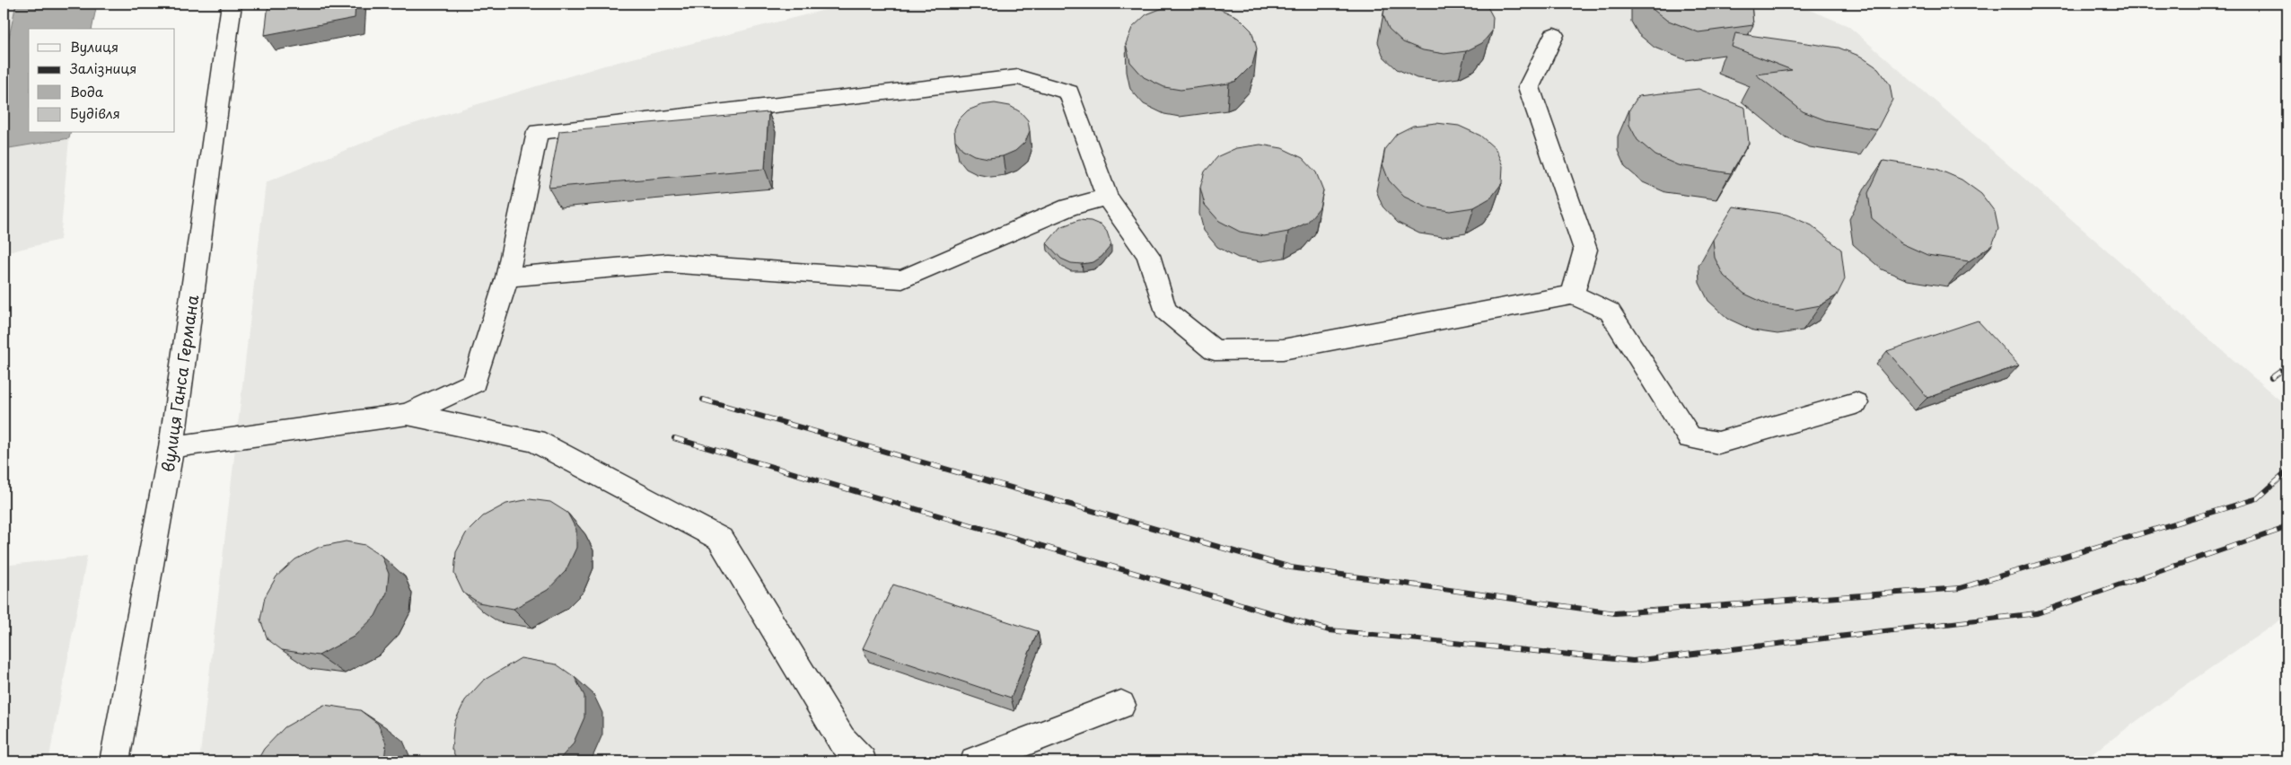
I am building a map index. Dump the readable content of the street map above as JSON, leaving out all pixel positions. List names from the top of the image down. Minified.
{"streets":{"lane":["вулиця Ганса Германа"]},"legend":["Вулиця","Залізниця","Вода","Будівля"]}
